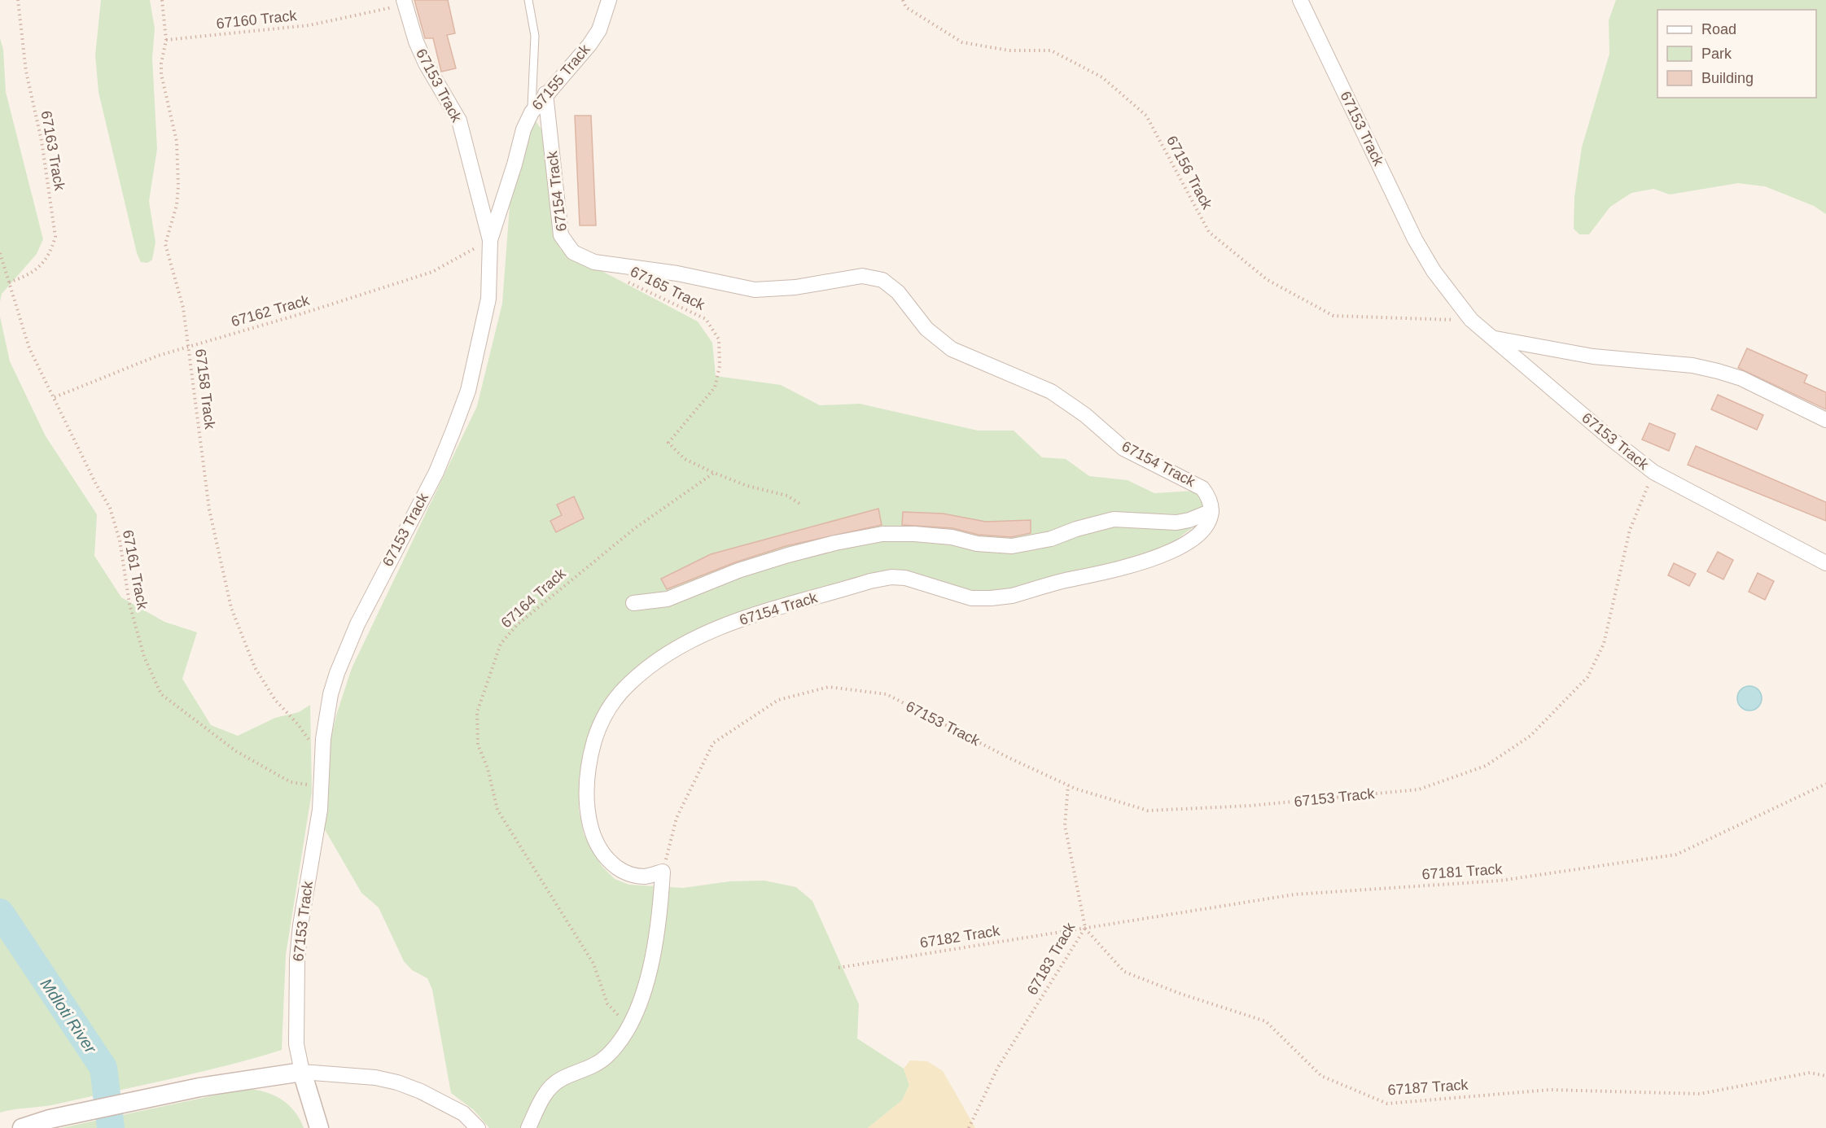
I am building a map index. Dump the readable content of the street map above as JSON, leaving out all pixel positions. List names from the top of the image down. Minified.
{"streets":{"street":["67155 Track","67153 Track","67154 Track"],"path":["67160 Track","67163 Track","67156 Track","67165 Track","67162 Track","67158 Track","67161 Track","67164 Track","67181 Track","67182 Track","67183 Track","67187 Track"]},"crossings":[["67160 Track","67153 Track"],["67160 Track","67158 Track"],["67155 Track","67153 Track"],["67155 Track","67154 Track"],["67155 Track","67162 Track"],["67153 Track","67156 Track"],["67153 Track","67154 Track"],["67153 Track","67162 Track"],["67153 Track","67158 Track"],["67153 Track","67161 Track"],["67153 Track","67183 Track"],["67163 Track","67161 Track"],["67165 Track","67164 Track"],["67162 Track","67158 Track"],["67162 Track","67161 Track"],["67181 Track","67182 Track"],["67181 Track","67183 Track"],["67181 Track","67187 Track"],["67182 Track","67183 Track"],["67182 Track","67187 Track"],["67183 Track","67187 Track"]],"water":["Mdloti River"],"legend":["Road","Park","Building"]}
